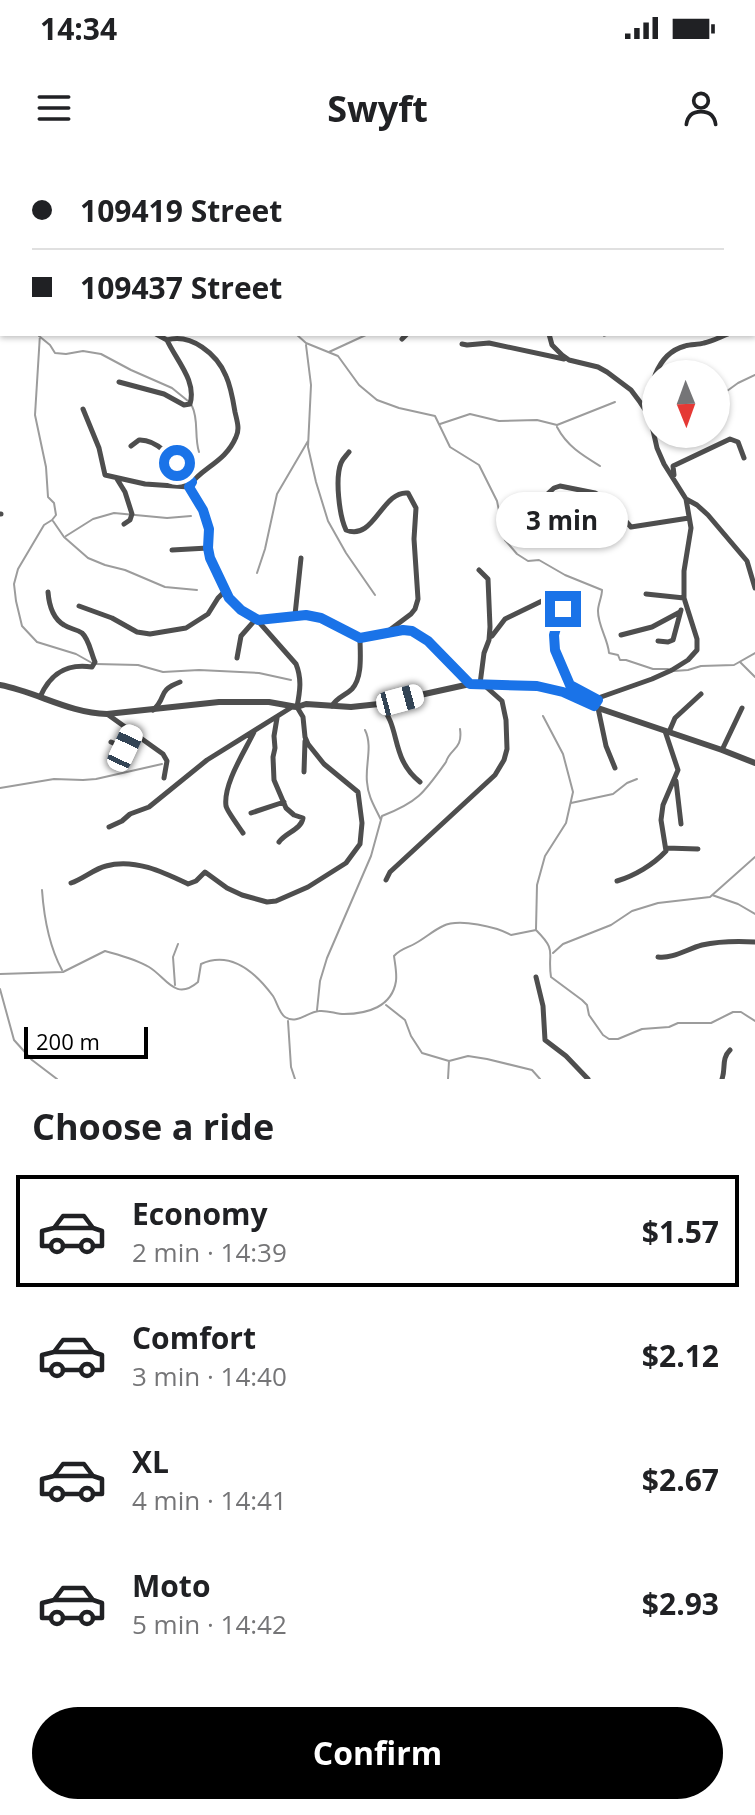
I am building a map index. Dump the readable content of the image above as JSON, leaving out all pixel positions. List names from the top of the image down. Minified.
{"scale_bar":"200 m","north":"bottom","page":{"status":"14:34","header":"Swyft","banner":["109419 Street","109437 Street"],"bubble":"3 min","scale":"200 m","heading":"Choose a ride","list":[{"name":"Economy","note":"2 min · 14:39","value":"$1.57"},{"name":"Comfort","note":"3 min · 14:40","value":"$2.12"},{"name":"XL","note":"4 min · 14:41","value":"$2.67"},{"name":"Moto","note":"5 min · 14:42","value":"$2.93"}],"buttons":"Confirm"}}
